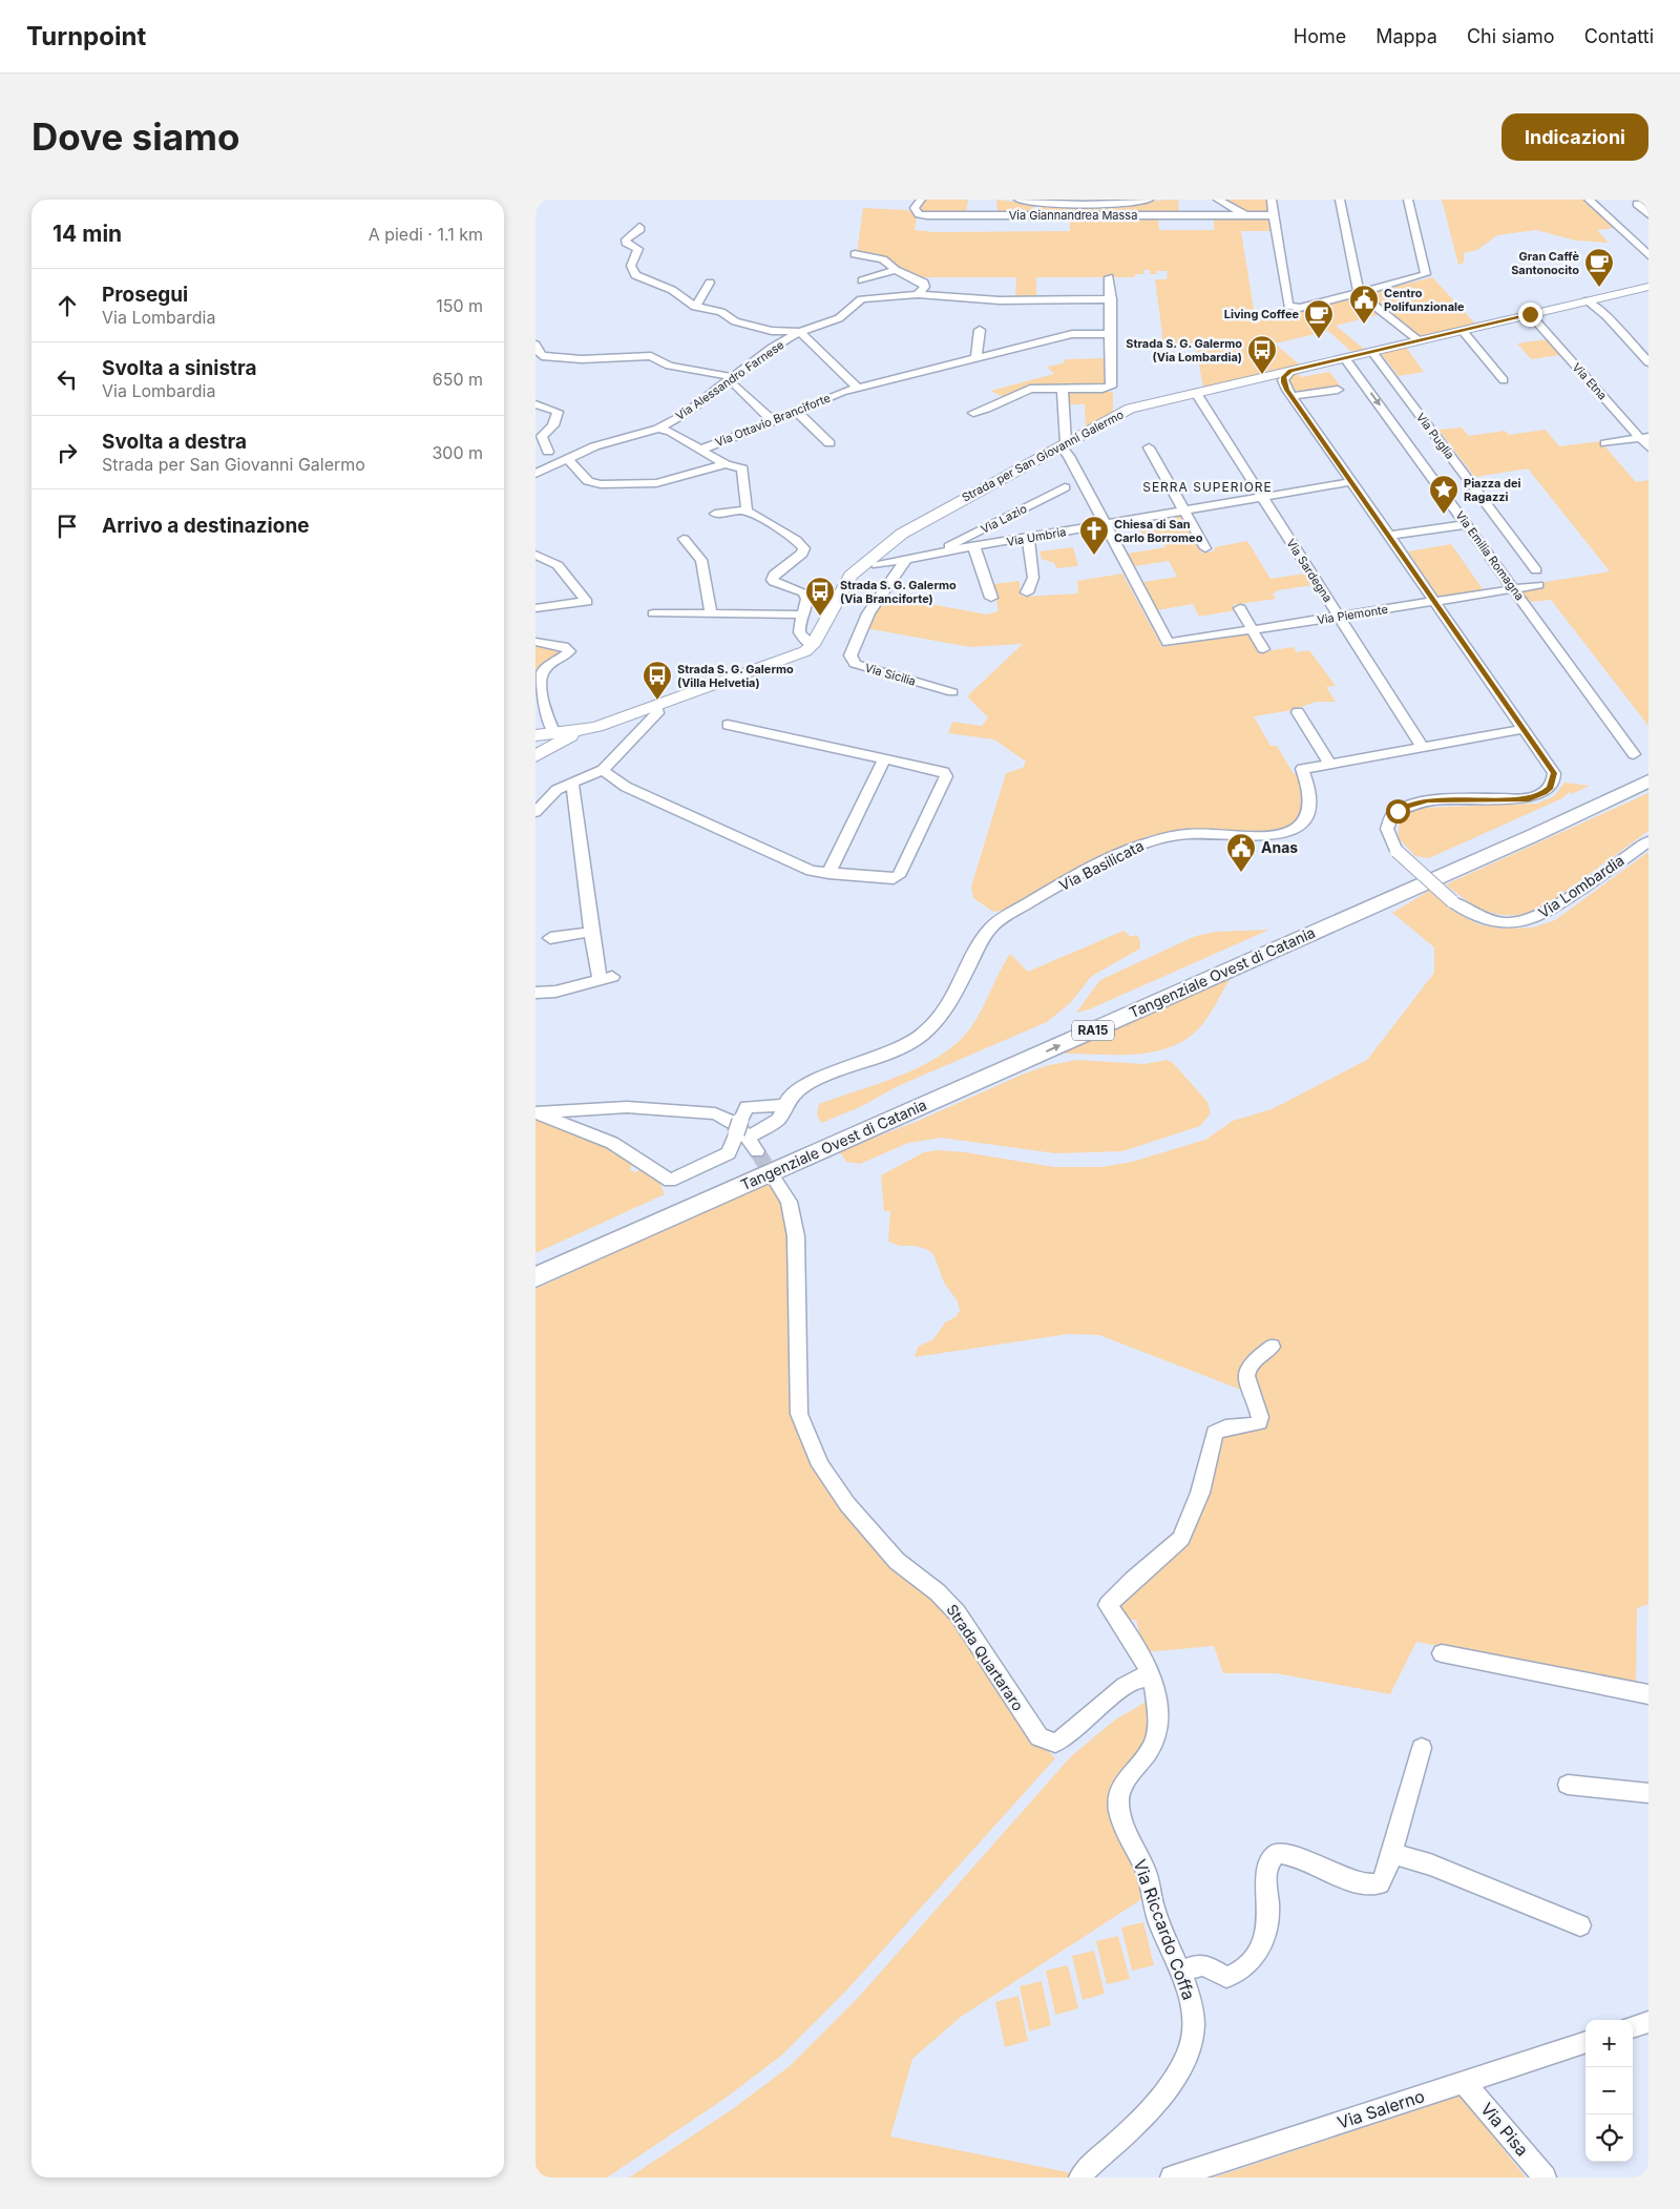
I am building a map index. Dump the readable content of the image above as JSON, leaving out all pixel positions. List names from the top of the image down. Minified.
{"streets":{"highway":["Tangenziale Ovest di Catania","RA15"],"main road":["Strada per San Giovanni Galermo"],"street":["Via Giannandrea Massa","Via Alessandro Farnese","Via Etna","Via Ottavio Branciforte","Via Puglia","Via Lazio","Via Umbria","Via Emilia Romagna","Via Sardegna","Via Piemonte","Via Sicilia","Via Basilicata","Via Lombardia","Strada Quartararo","Via Riccardo Coffa","Via Salerno","Via Pisa"]},"crossings":[["Via Etna","Strada per San Giovanni Galermo"],["Via Puglia","Strada per San Giovanni Galermo"],["Strada per San Giovanni Galermo","Via Emilia Romagna"],["Strada per San Giovanni Galermo","Via Sardegna"],["Via Lazio","Via Umbria"],["Via Umbria","Via Sardegna"],["Via Umbria","Via Piemonte"],["Via Umbria","Via Sicilia"],["Via Emilia Romagna","Via Piemonte"],["Via Sardegna","Via Piemonte"],["Via Sardegna","Via Basilicata"],["Via Basilicata","Via Lombardia"],["Strada Quartararo","Via Riccardo Coffa"],["Via Salerno","Via Pisa"]],"districts":["SERRA SUPERIORE"],"places":{"cafe":["Gran Caffè Santonocito","Living Coffee"],"public building":["Centro Polifunzionale","Anas"],"bus stop":["Strada S. G. Galermo (Via Lombardia)","Strada S. G. Galermo (Via Branciforte)","Strada S. G. Galermo (Villa Helvetia)"],"place":["Piazza dei Ragazzi"],"church":["Chiesa di San Carlo Borromeo"]},"page":{"header":"Turnpoint","nav":["Home","Mappa","Chi siamo","Contatti"],"buttons":"Indicazioni","title":"Dove siamo","heading":["14 min","A piedi · 1.1 km"],"list":[["Prosegui","Via Lombardia","150 m"],["Svolta a sinistra","Via Lombardia","650 m"],["Svolta a destra","Strada per San Giovanni Galermo","300 m"],"Arrivo a destinazione"],"map_buttons":["+","−"]}}
